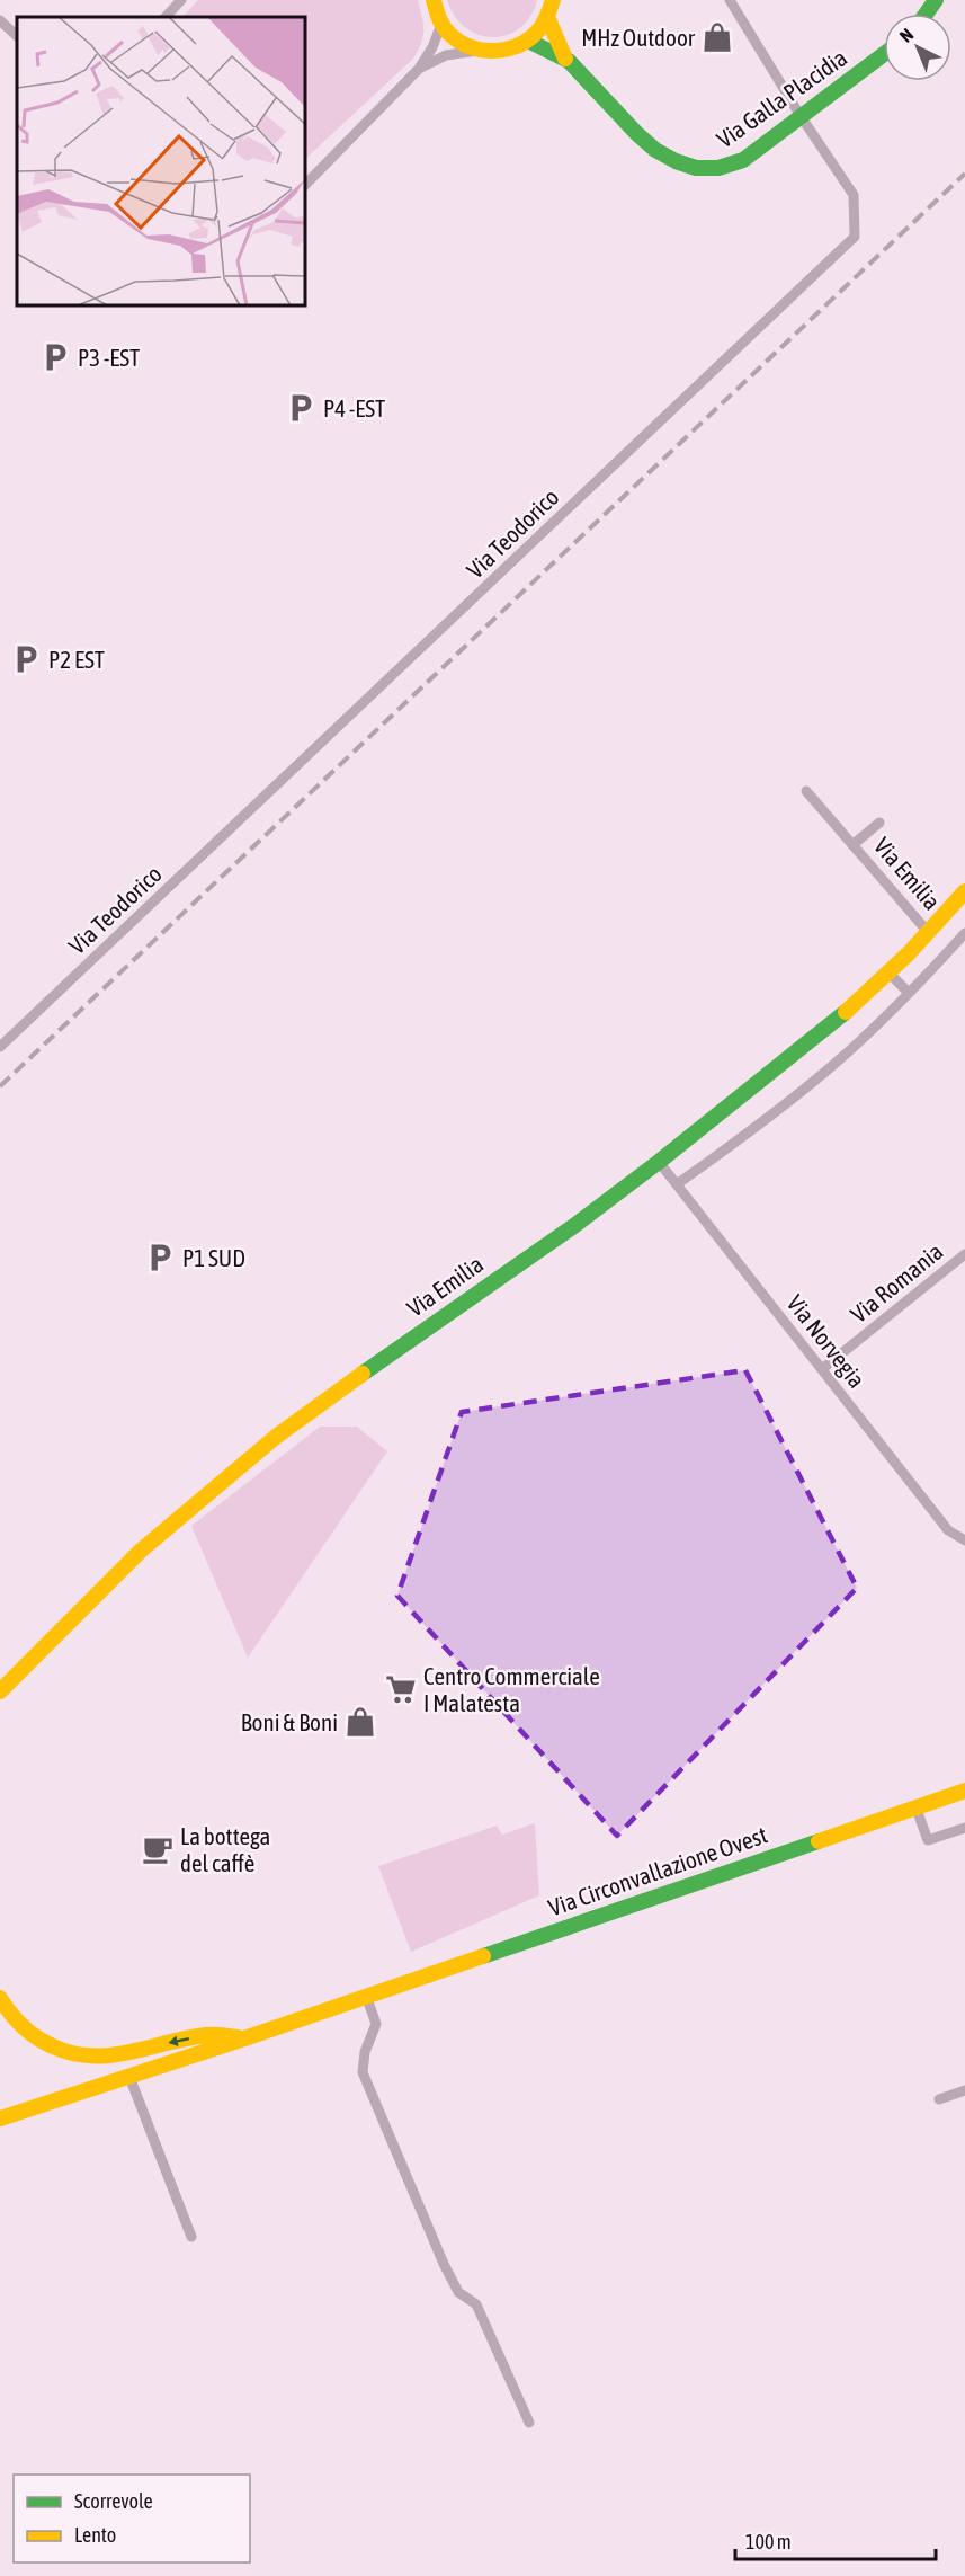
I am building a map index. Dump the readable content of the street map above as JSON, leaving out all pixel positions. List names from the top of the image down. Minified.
{"streets":{"main road":["Via Galla Placidia","Via Emilia","Via Circonvallazione Ovest"],"street":["Via Teodorico","Via Romania","Via Norvegia"]},"crossings":[["Via Galla Placidia","Via Teodorico"],["Via Emilia","Via Norvegia"],["Via Romania","Via Norvegia"]],"places":{"shop":["MHz Outdoor","Boni & Boni"],"parking":["P3 -EST","P4 -EST","P2 EST","P1 SUD"],"supermarket":["Centro Commerciale I Malatesta"],"cafe":["La bottega del caffè"]},"legend":["Scorrevole","Lento"],"scale_bar":"100 m","north":"top left"}
